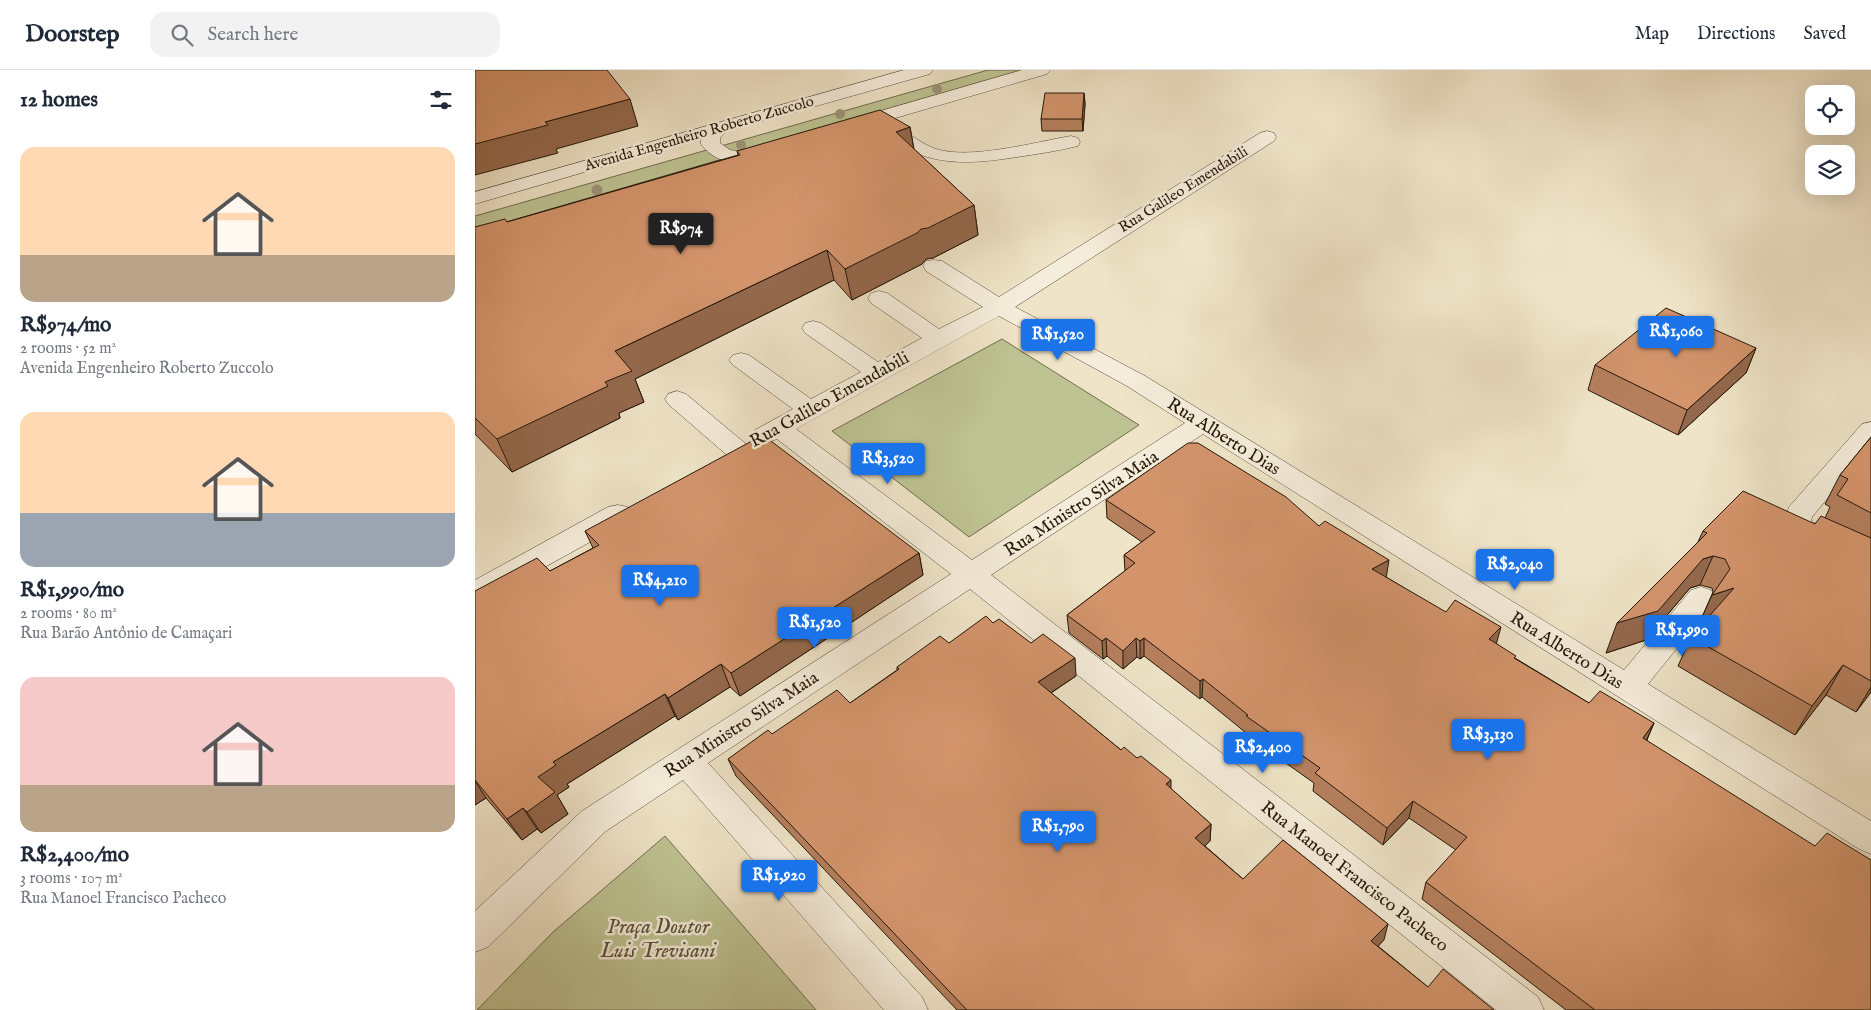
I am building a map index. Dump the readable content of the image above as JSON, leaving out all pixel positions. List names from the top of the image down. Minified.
{"streets":{"street":["Avenida Engenheiro Roberto Zuccolo","Rua Galileo Emendabili","Rua Alberto Dias","Rua Ministro Silva Maia","Rua Manoel Francisco Pacheco"]},"crossings":[["Rua Galileo Emendabili","Rua Alberto Dias"],["Rua Galileo Emendabili","Rua Manoel Francisco Pacheco"],["Rua Alberto Dias","Rua Ministro Silva Maia"],["Rua Ministro Silva Maia","Rua Manoel Francisco Pacheco"]],"parks":["Praça Doutor Luis Trevisani"],"page":{"header":"Doorstep","search":"Search here","nav":["Map","Directions","Saved"],"heading":"12 homes","list":[{"name":"R$974/mo","note":"2 rooms · 52 m² · Avenida Engenheiro Roberto Zuccolo"},{"name":"R$1,990/mo","note":"2 rooms · 80 m² · Rua Barão Antônio de Camaçari"},{"name":"R$2,400/mo","note":"3 rooms · 107 m² · Rua Manoel Francisco Pacheco"}],"price":["R$974","R$1,060","R$1,520","R$3,520","R$2,040","R$4,210","R$1,520","R$1,990","R$3,130","R$2,400","R$1,790","R$1,920"]}}
